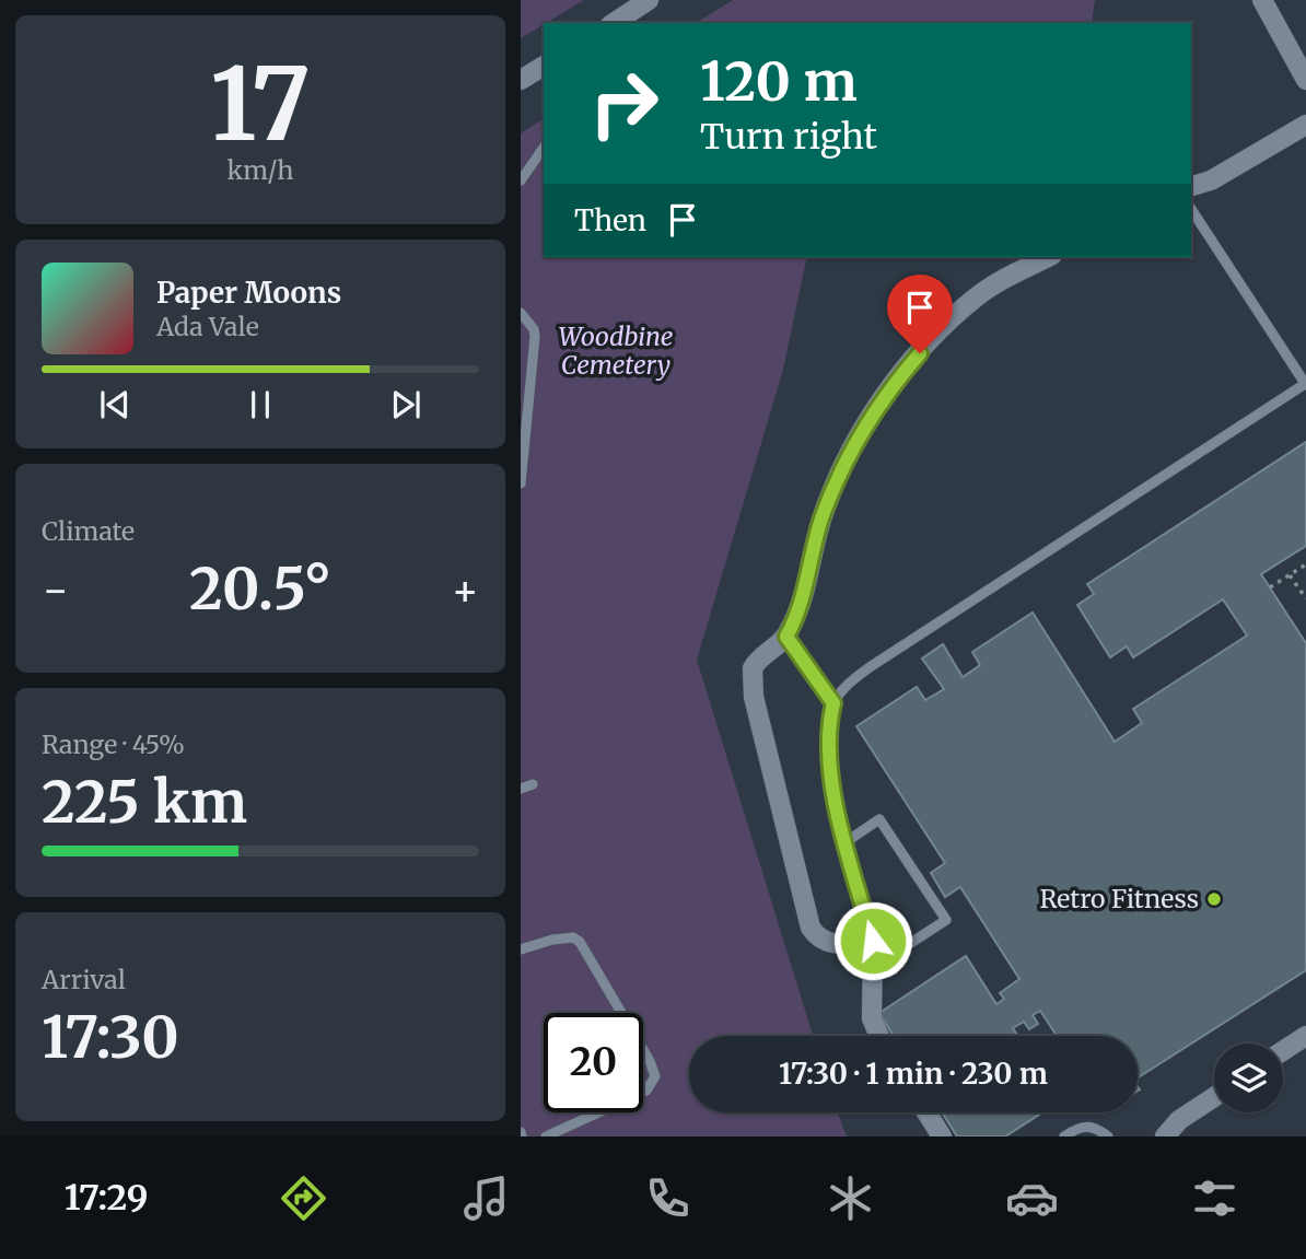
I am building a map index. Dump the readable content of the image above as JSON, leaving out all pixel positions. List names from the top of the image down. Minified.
{"parks":["Woodbine Cemetery"],"places":["Retro Fitness"],"page":{"tile":[["17","km/h"],"Climate",["Range · 45%","225 km"],["Arrival","17:30"]],"turn":["120 m","Turn right"],"then":"Then","song":["Paper Moons","Ada Vale"],"heat":["−","20.5°","+"],"limit":"20","trip":"17:30 · 1 min · 230 m","tabs":"17:29"}}
